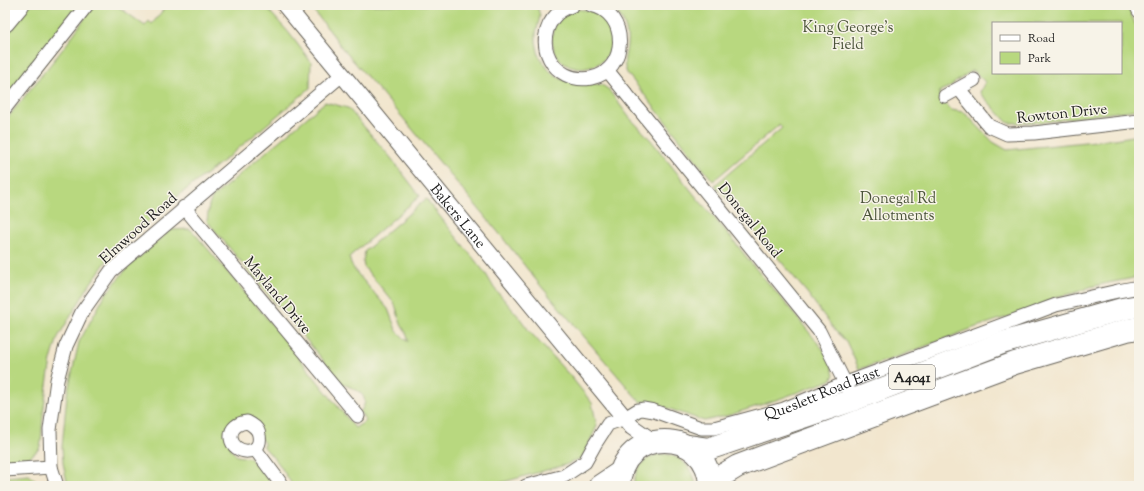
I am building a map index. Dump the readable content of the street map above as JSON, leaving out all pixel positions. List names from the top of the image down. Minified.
{"streets":{"highway":["A4041","Queslett Road East"],"street":["Rowton Drive","Bakers Lane","Donegal Road","Elmwood Road","Mayland Drive"]},"crossings":[["Bakers Lane","Elmwood Road"],["Bakers Lane","Queslett Road East"],["Donegal Road","Queslett Road East"],["Elmwood Road","Mayland Drive"]],"parks":["King George's Field","Donegal Rd Allotments"],"legend":["Road","Park"]}
